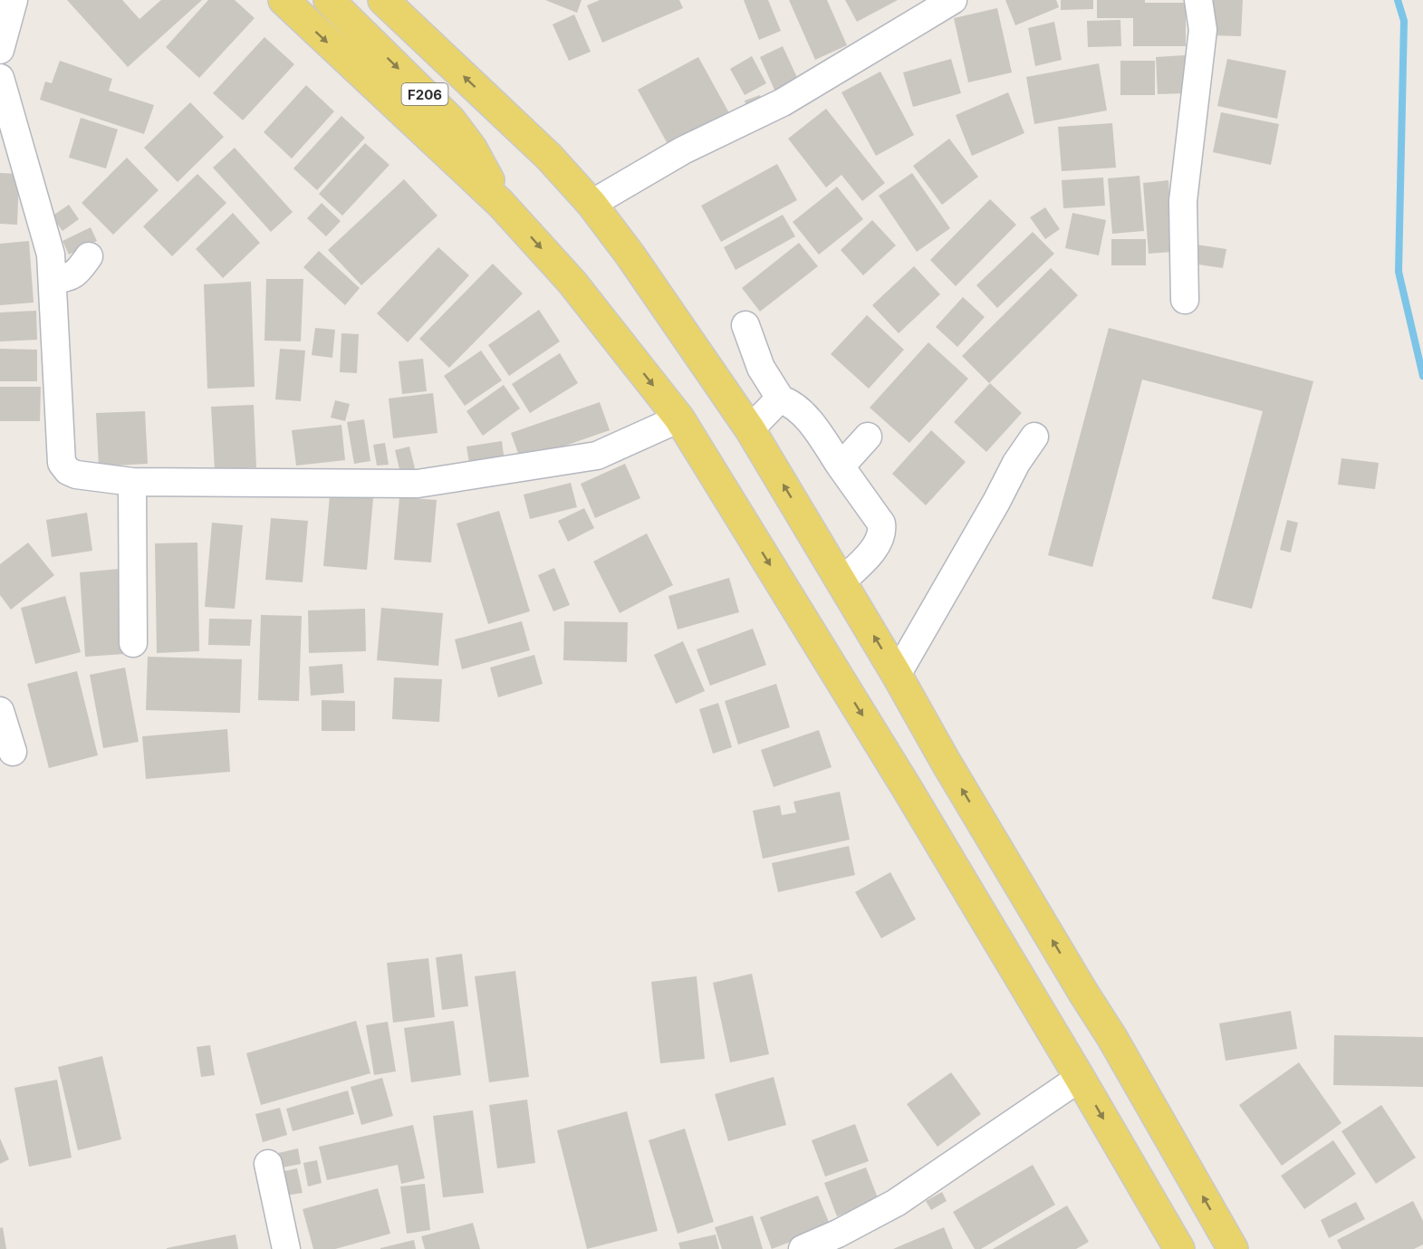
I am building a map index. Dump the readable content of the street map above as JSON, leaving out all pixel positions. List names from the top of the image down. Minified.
{"streets":{"main road":["F206"]}}
